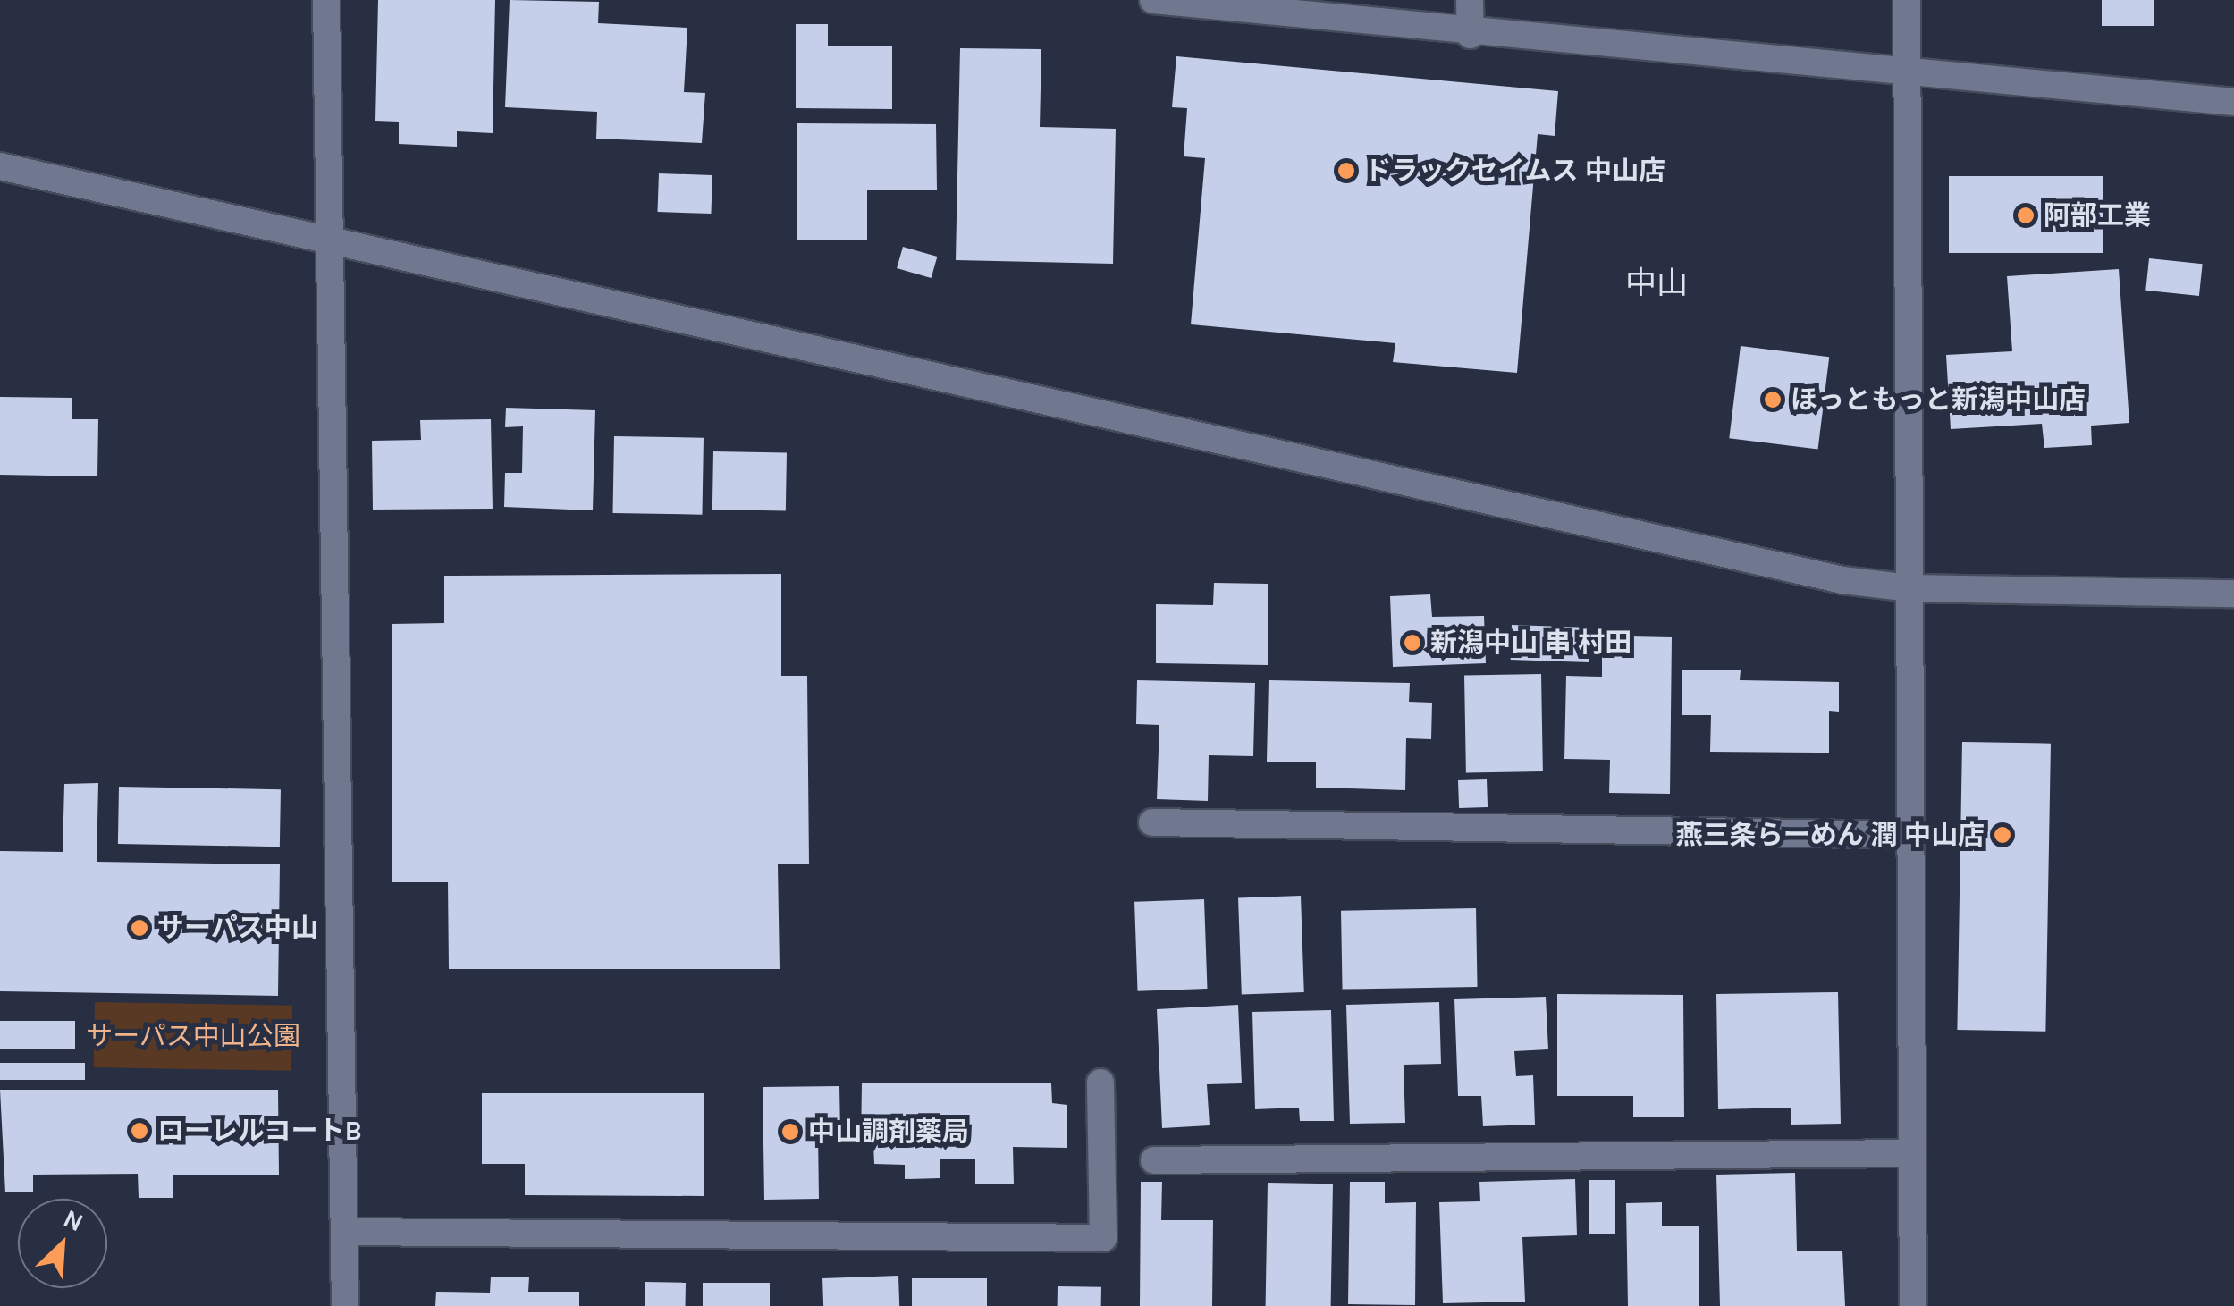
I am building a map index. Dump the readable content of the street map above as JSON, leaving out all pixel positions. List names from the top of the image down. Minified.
{"districts":["中山"],"parks":["サーパス中山公園"],"places":["ドラックセイムス 中山店","阿部工業","ほっともっと新潟中山店","新潟中山 串 村田","燕三条らーめん 潤 中山店","サーパス中山","ローレルコートB","中山調剤薬局"],"north":"top right"}
